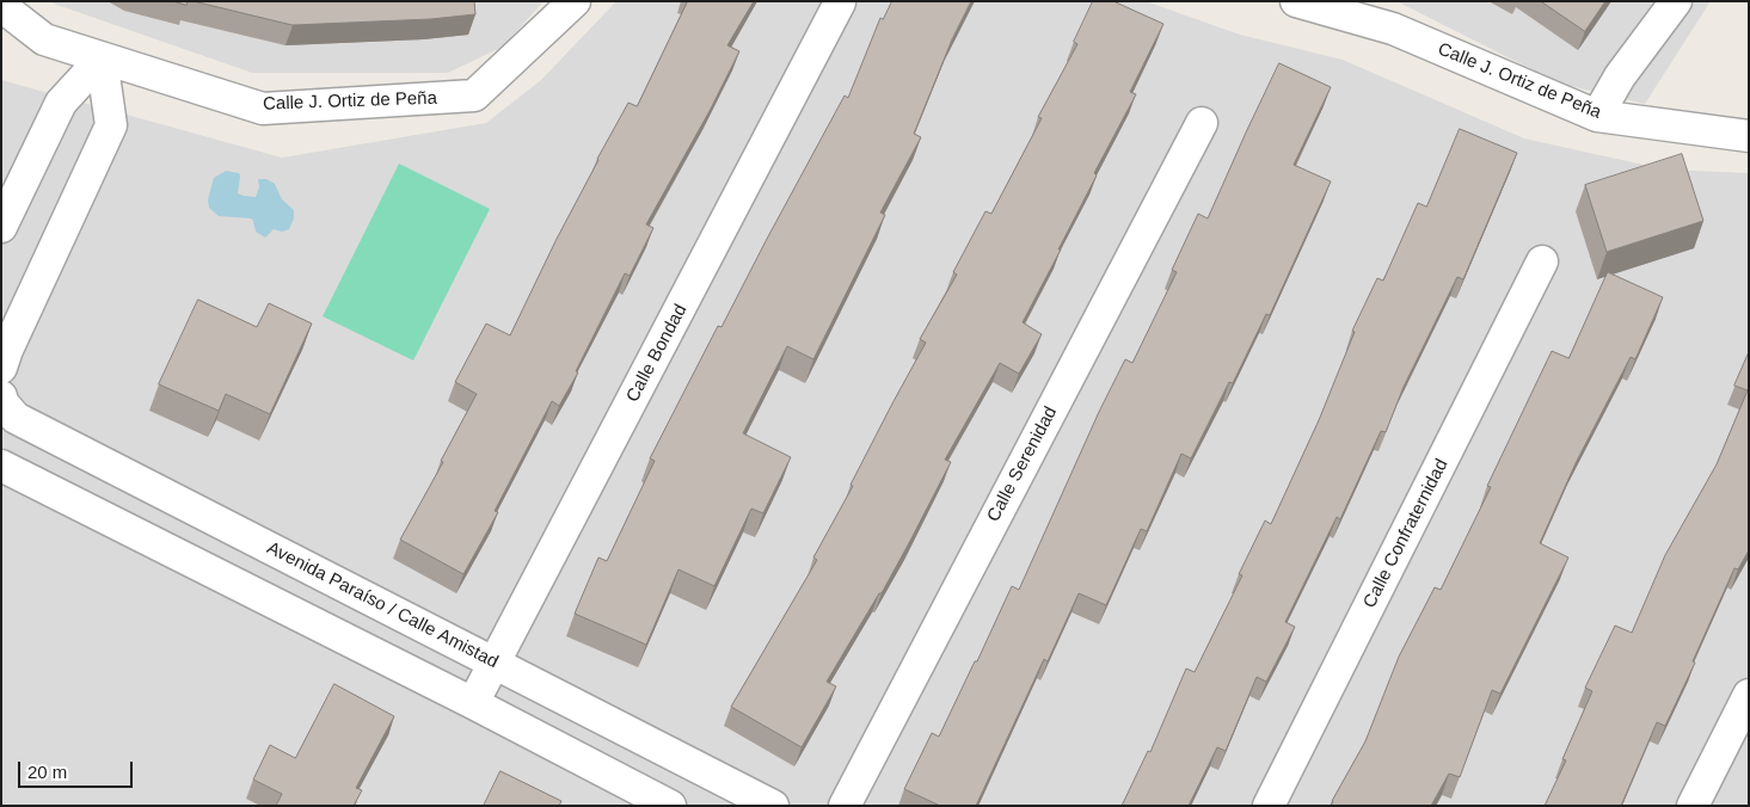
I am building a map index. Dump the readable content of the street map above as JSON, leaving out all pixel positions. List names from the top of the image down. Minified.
{"streets":{"street":["Calle J. Ortiz de Peña","Calle Bondad","Calle Serenidad","Calle Confraternidad","Avenida Paraíso / Calle Amistad"]},"crossings":[["Calle Bondad","Avenida Paraíso / Calle Amistad"]],"scale_bar":"20 m"}
